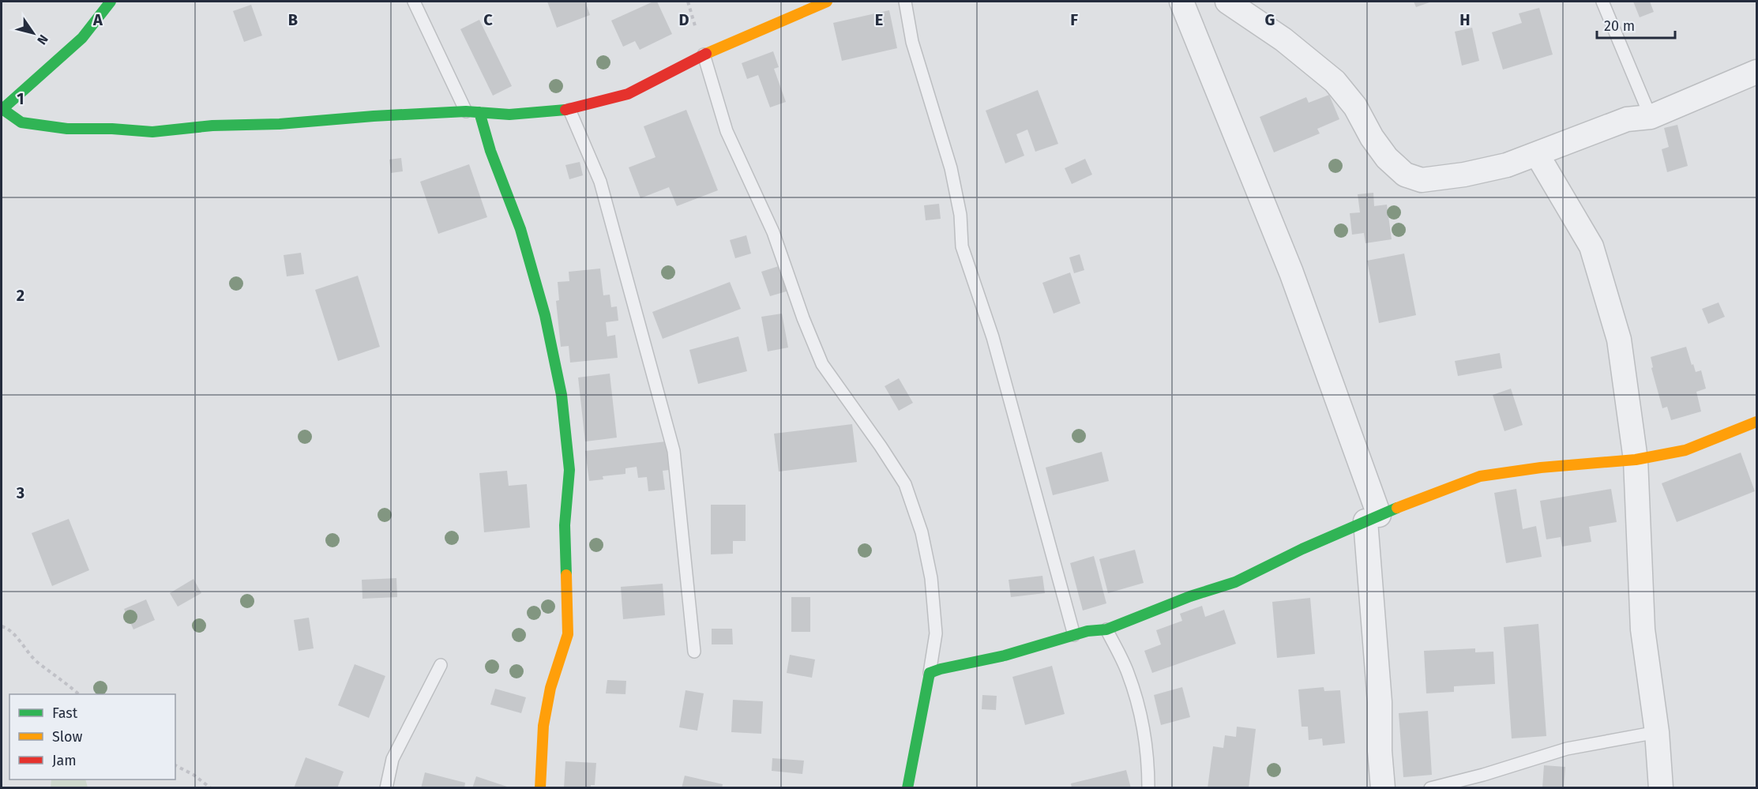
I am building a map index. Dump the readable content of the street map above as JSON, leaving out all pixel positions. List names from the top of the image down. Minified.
{"legend":["Fast","Slow","Jam"],"scale_bar":"20 m","north":"bottom right","grid":{"columns":["A","B","C","D","E","F","G","H"],"rows":["1","2","3"]}}
